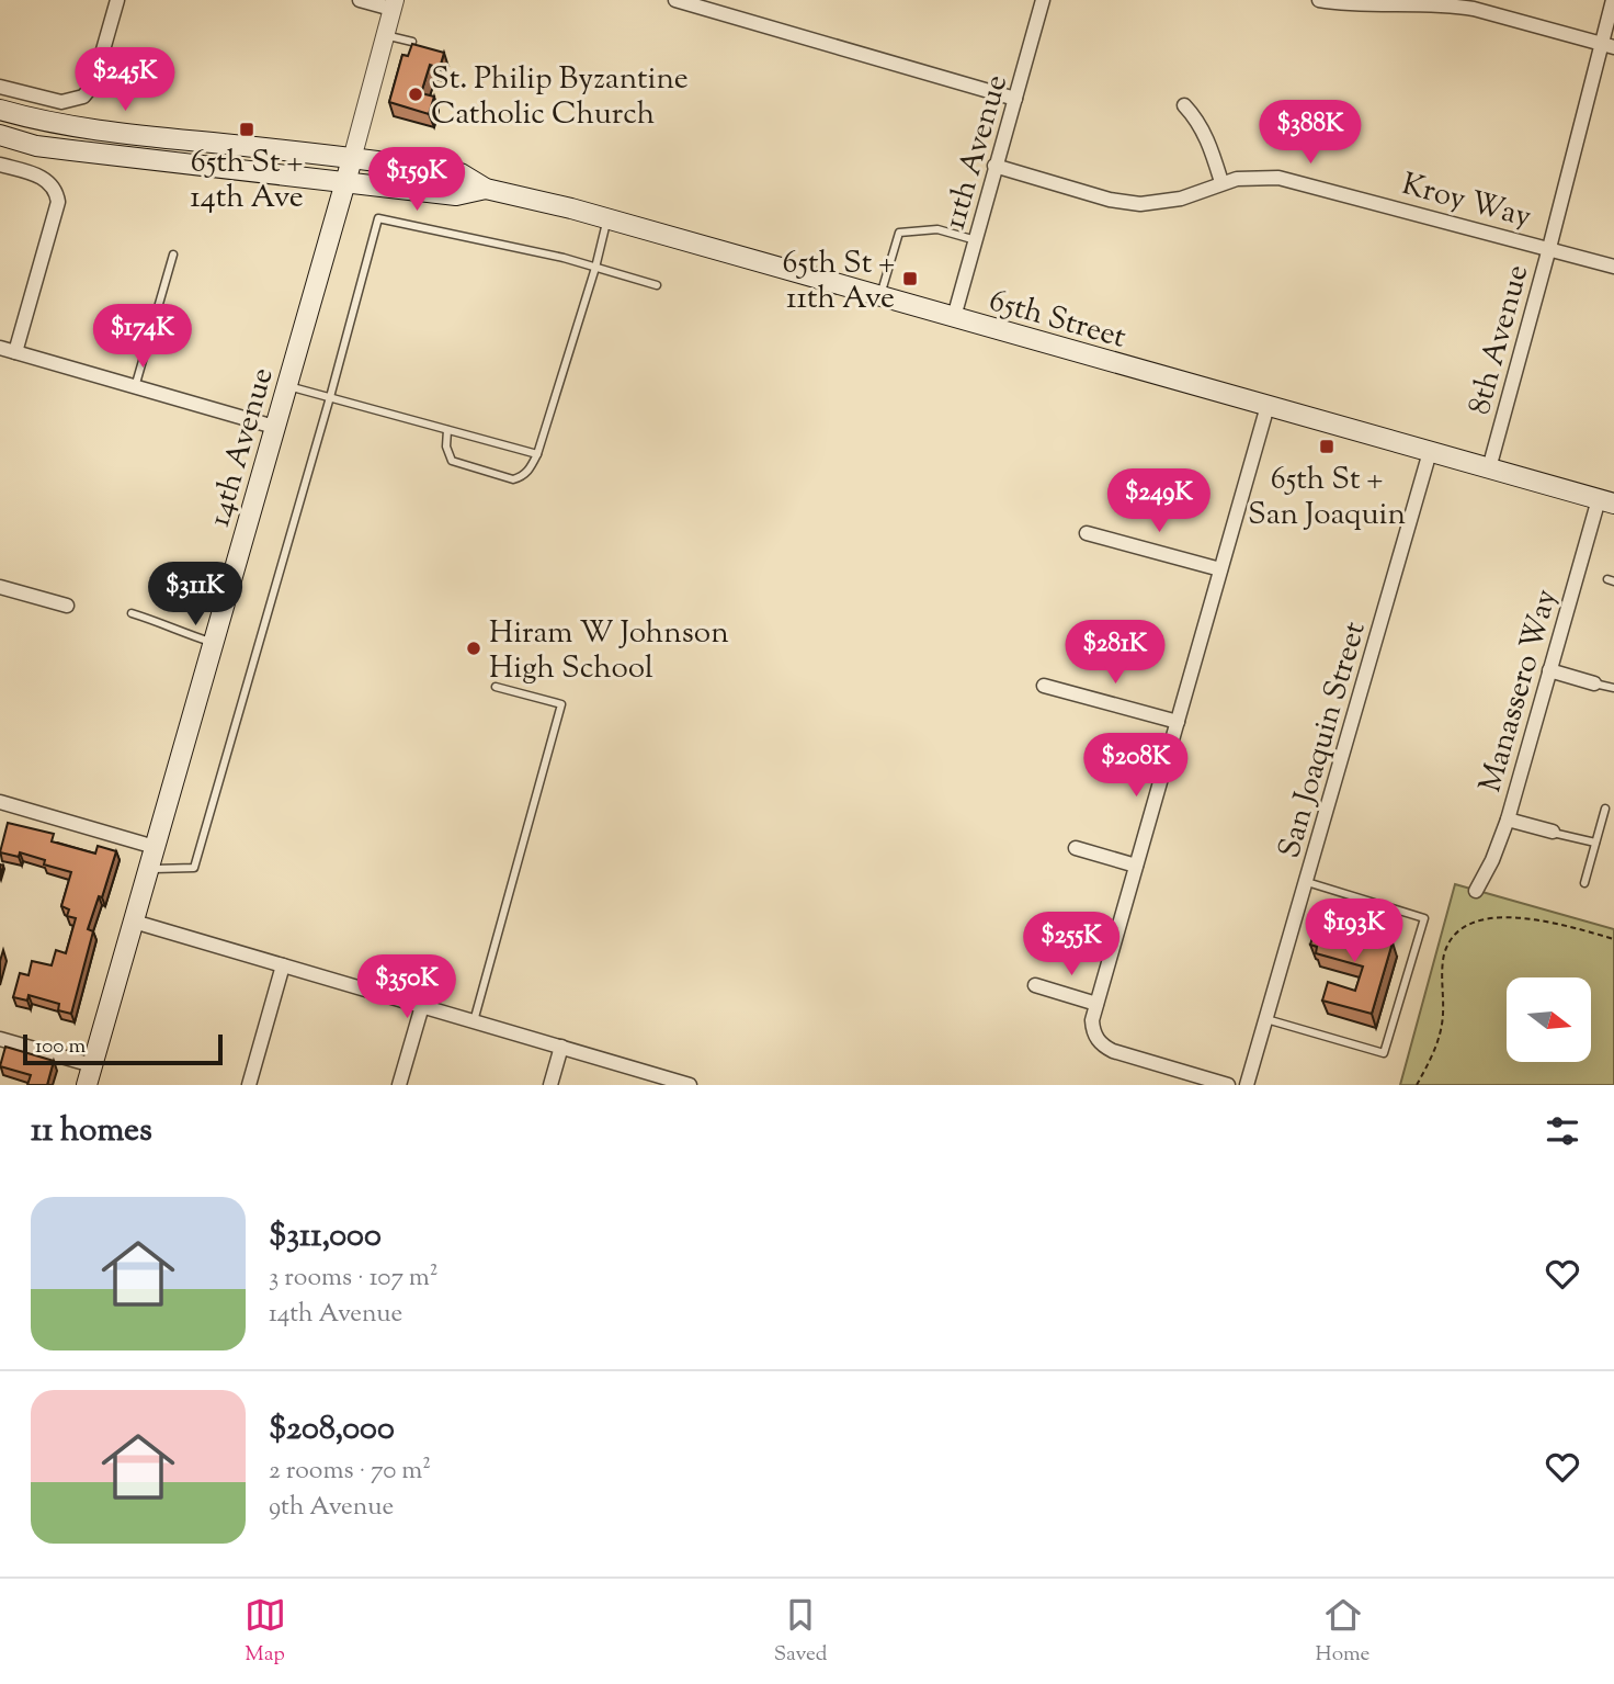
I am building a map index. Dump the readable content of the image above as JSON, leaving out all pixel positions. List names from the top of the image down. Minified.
{"streets":{"main road":["65th Street","14th Avenue"],"street":["11th Avenue","Kroy Way","8th Avenue","Manassero Way","San Joaquin Street"]},"crossings":[["11th Avenue","Kroy Way"],["11th Avenue","65th Street"],["Kroy Way","8th Avenue"],["65th Street","8th Avenue"],["65th Street","14th Avenue"],["65th Street","Manassero Way"],["65th Street","San Joaquin Street"]],"places":{"other":["St. Philip Byzantine Catholic Church","Hiram W Johnson High School"],"transit":["65th St + 14th Ave","65th St + 11th Ave","65th St + San Joaquin"]},"scale_bar":"100 m","north":"right","page":{"price":["$245K","$388K","$159K","$174K","$249K","$311K","$281K","$208K","$193K","$255K","$350K"],"scale":"100 m","heading":"11 homes","list":[{"name":"$311,000","note":"3 rooms · 107 m² · 14th Avenue"},{"name":"$208,000","note":"2 rooms · 70 m² · 9th Avenue"}],"tabs":["Map","Saved","Home"]}}
